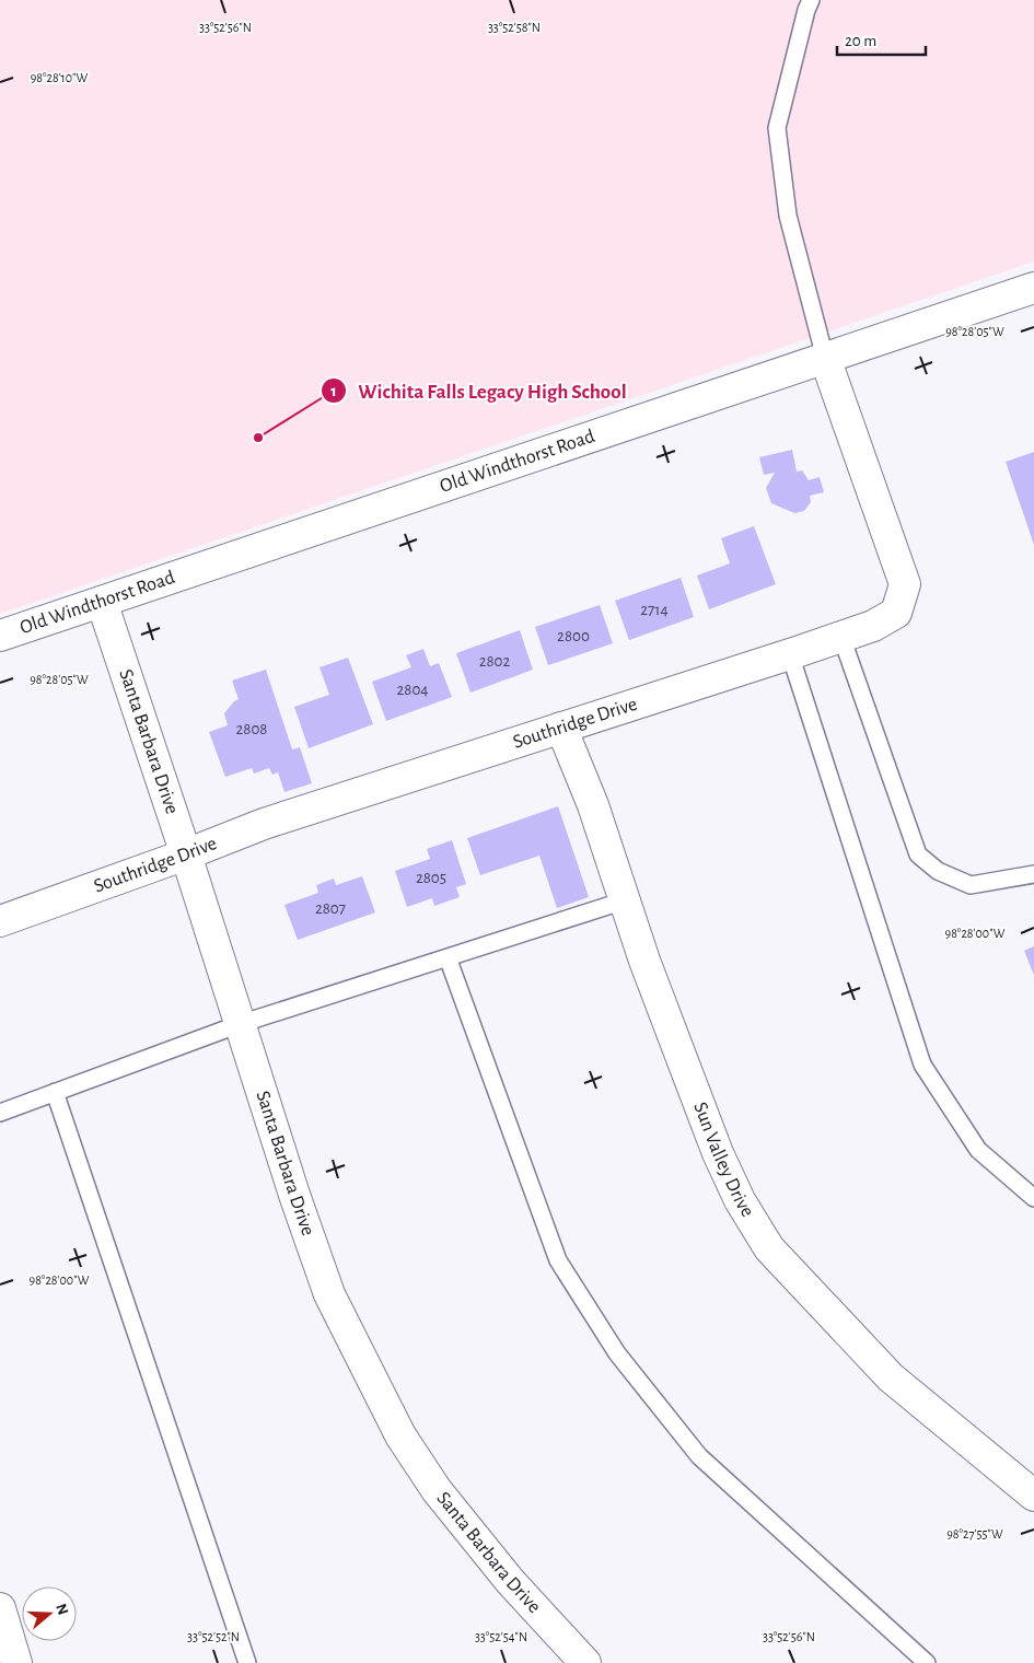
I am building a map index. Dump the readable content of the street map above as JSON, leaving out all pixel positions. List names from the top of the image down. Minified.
{"streets":{"street":["Old Windthorst Road","Southridge Drive","Santa Barbara Drive","Sun Valley Drive"]},"crossings":[["Old Windthorst Road","Southridge Drive"],["Old Windthorst Road","Santa Barbara Drive"],["Southridge Drive","Santa Barbara Drive"],["Southridge Drive","Sun Valley Drive"]],"places":["Wichita Falls Legacy High School"],"house_numbers":["2714","2800","2802","2804","2808","2805","2807"],"scale_bar":"20 m","north":"right","coordinates":["33°52'58\"N","33°52'56\"N","98°28'10\"W","98°28'05\"W","98°28'00\"W","98°27'55\"W","33°52'52\"N","33°52'54\"N"]}
